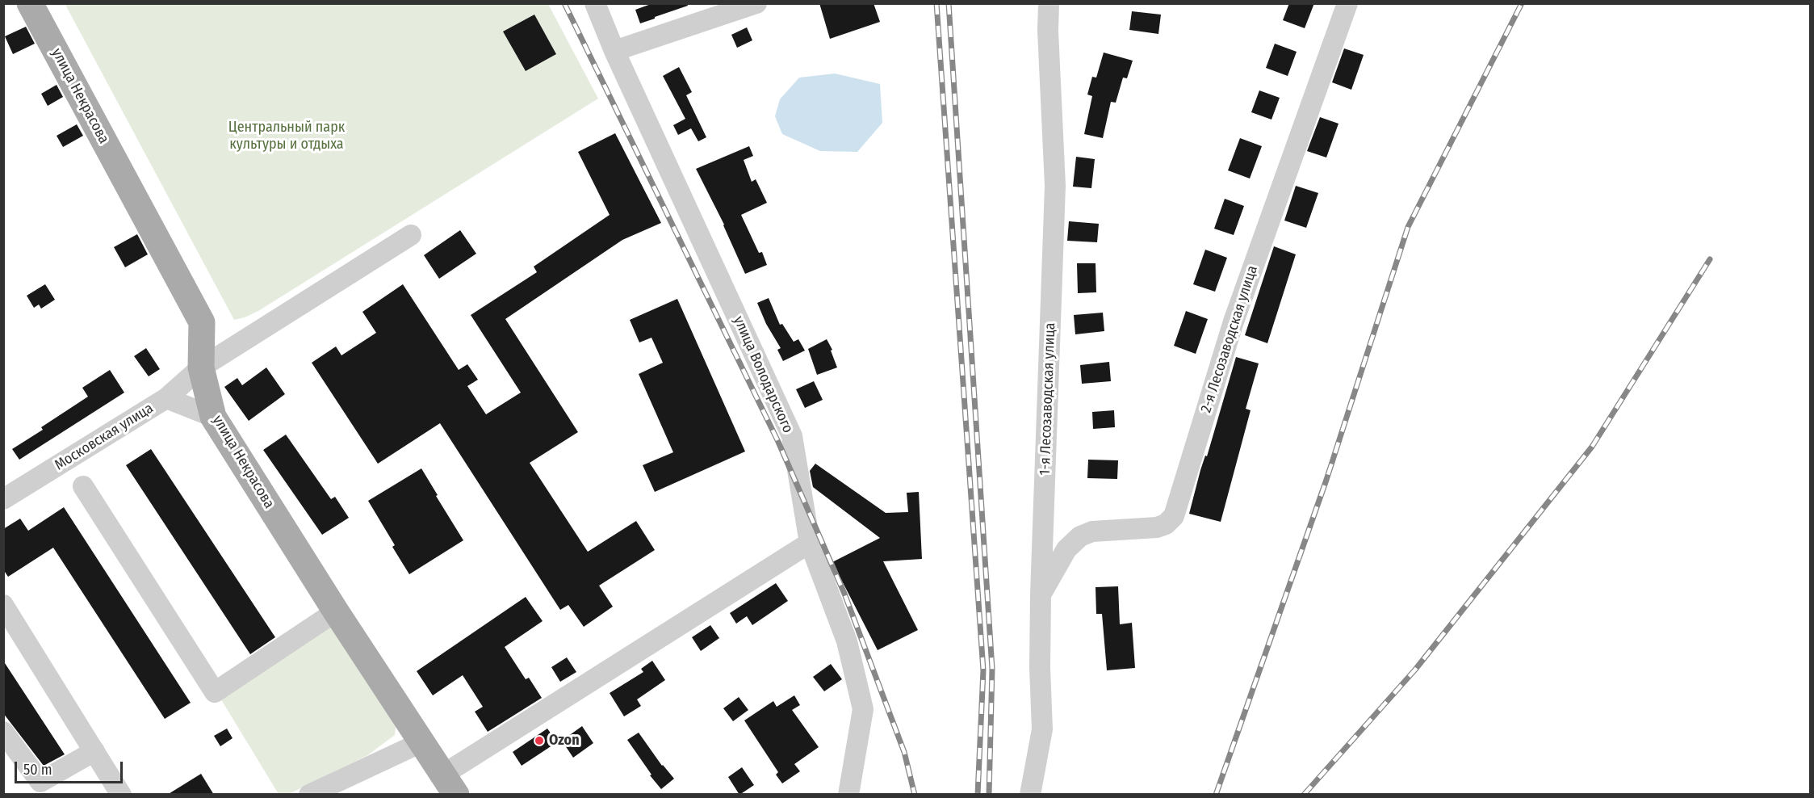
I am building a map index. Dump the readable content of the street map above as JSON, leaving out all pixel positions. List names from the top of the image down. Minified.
{"streets":{"main road":["улица Некрасова"],"street":["2-я Лесозаводская улица","улица Володарского","1-я Лесозаводская улица","Московская улица"]},"crossings":[["улица Некрасова","Московская улица"],["2-я Лесозаводская улица","1-я Лесозаводская улица"]],"parks":["Центральный парк культуры и отдыха"],"places":["Ozon"],"scale_bar":"50 m"}
